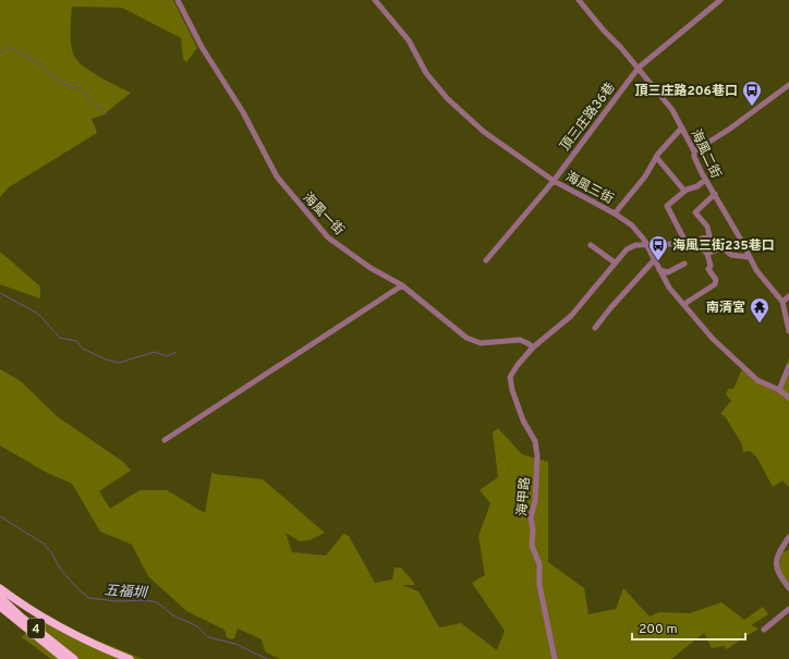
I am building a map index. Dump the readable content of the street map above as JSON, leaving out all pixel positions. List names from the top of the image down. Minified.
{"streets":{"highway":["4"],"street":["頂三庄路36巷","海風二街","海風三街","海風一街","海甲路"]},"crossings":[["頂三庄路36巷","海風二街"],["頂三庄路36巷","海風三街"],["海風一街","海甲路"]],"water":["五福圳"],"places":{"bus stop":["頂三庄路206巷口","海風三街235巷口"],"temple":["南清宮"]},"scale_bar":"200 m"}
